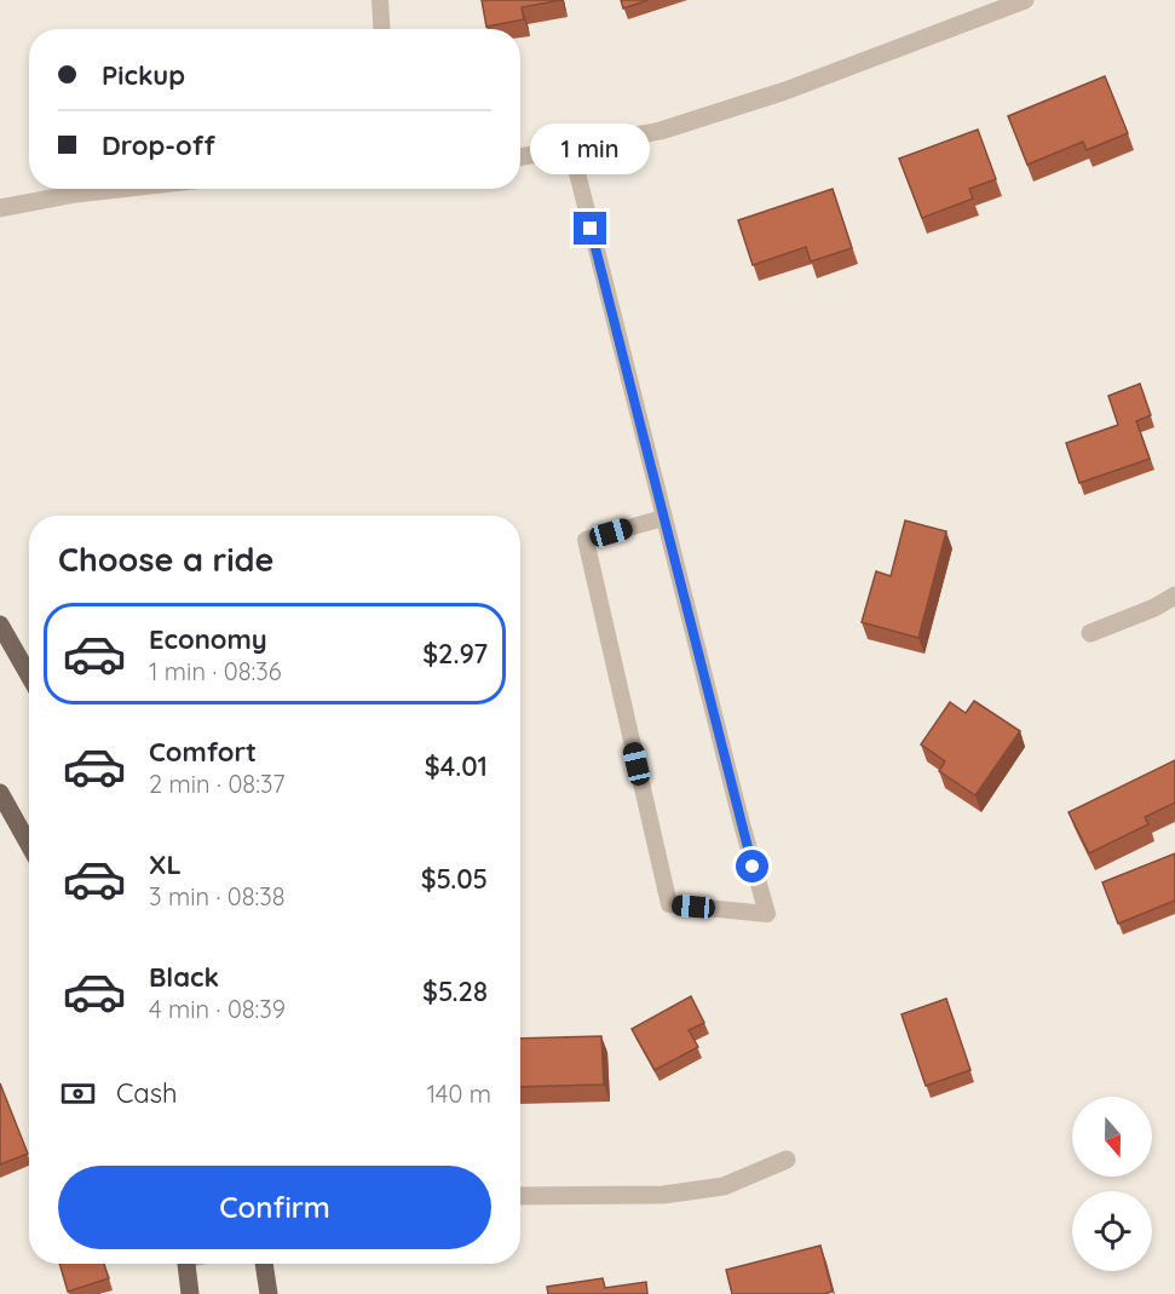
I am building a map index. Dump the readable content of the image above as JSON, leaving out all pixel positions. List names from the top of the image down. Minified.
{"north":"bottom","page":{"banner":["Pickup","Drop-off"],"bubble":"1 min","heading":"Choose a ride","list":[{"name":"Economy","note":"1 min · 08:36","value":"$2.97"},{"name":"Comfort","note":"2 min · 08:37","value":"$4.01"},{"name":"XL","note":"3 min · 08:38","value":"$5.05"},{"name":"Black","note":"4 min · 08:39","value":"$5.28"}],"pay":["Cash","140 m"],"buttons":"Confirm"}}
